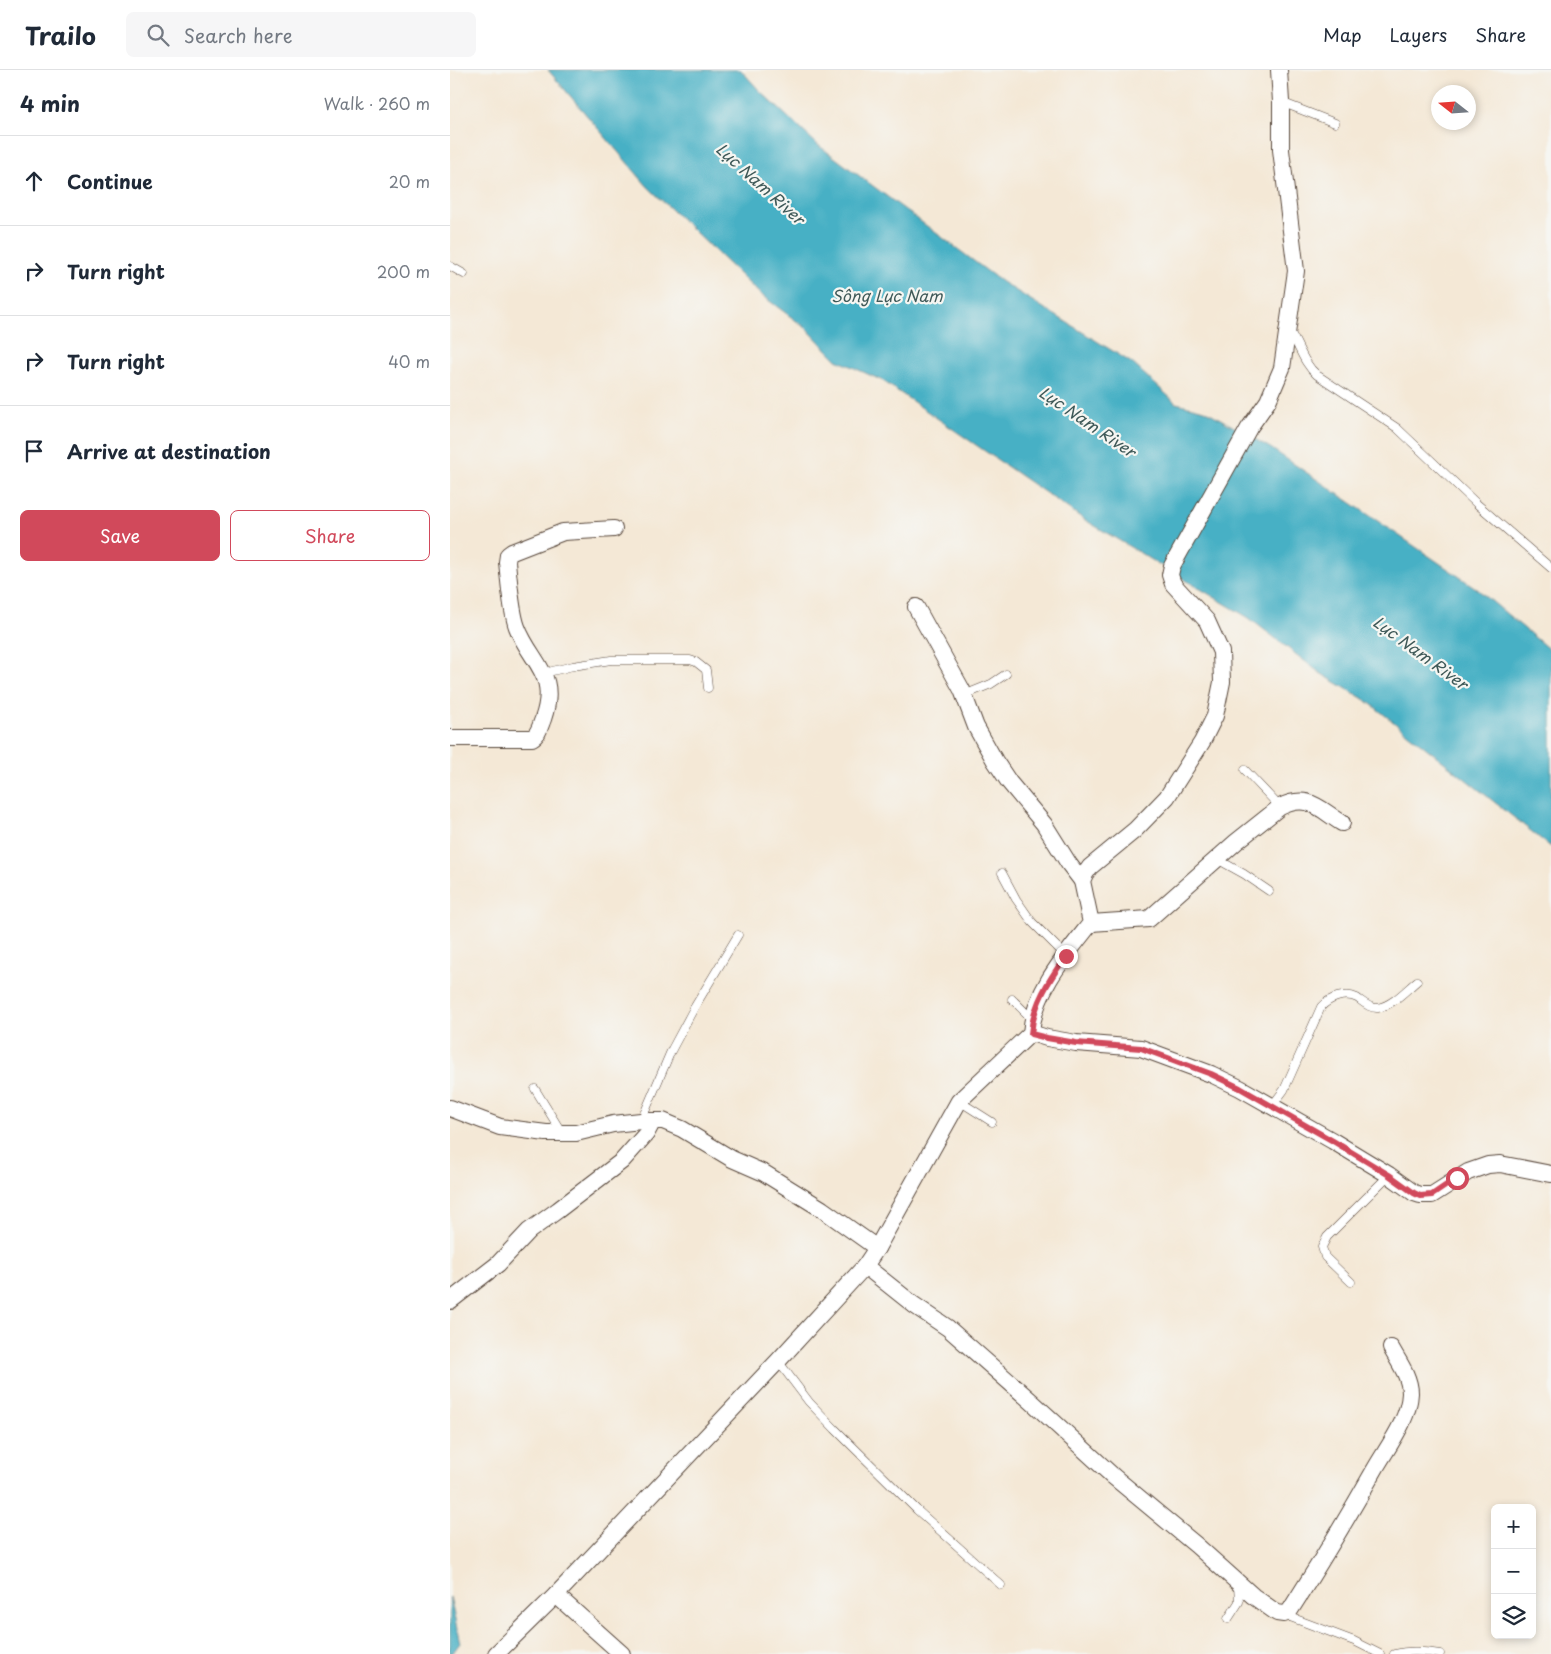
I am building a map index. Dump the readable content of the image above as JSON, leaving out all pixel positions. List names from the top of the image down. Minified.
{"water":["Lục Nam River","Sông Lục Nam"],"north":"left","page":{"header":"Trailo","search":"Search here","nav":["Map","Layers","Share"],"heading":["4 min","Walk · 260 m"],"list":[["Continue","20 m"],["Turn right","200 m"],["Turn right","40 m"],"Arrive at destination"],"buttons":["Save","Share"],"map_buttons":["+","−"]}}
